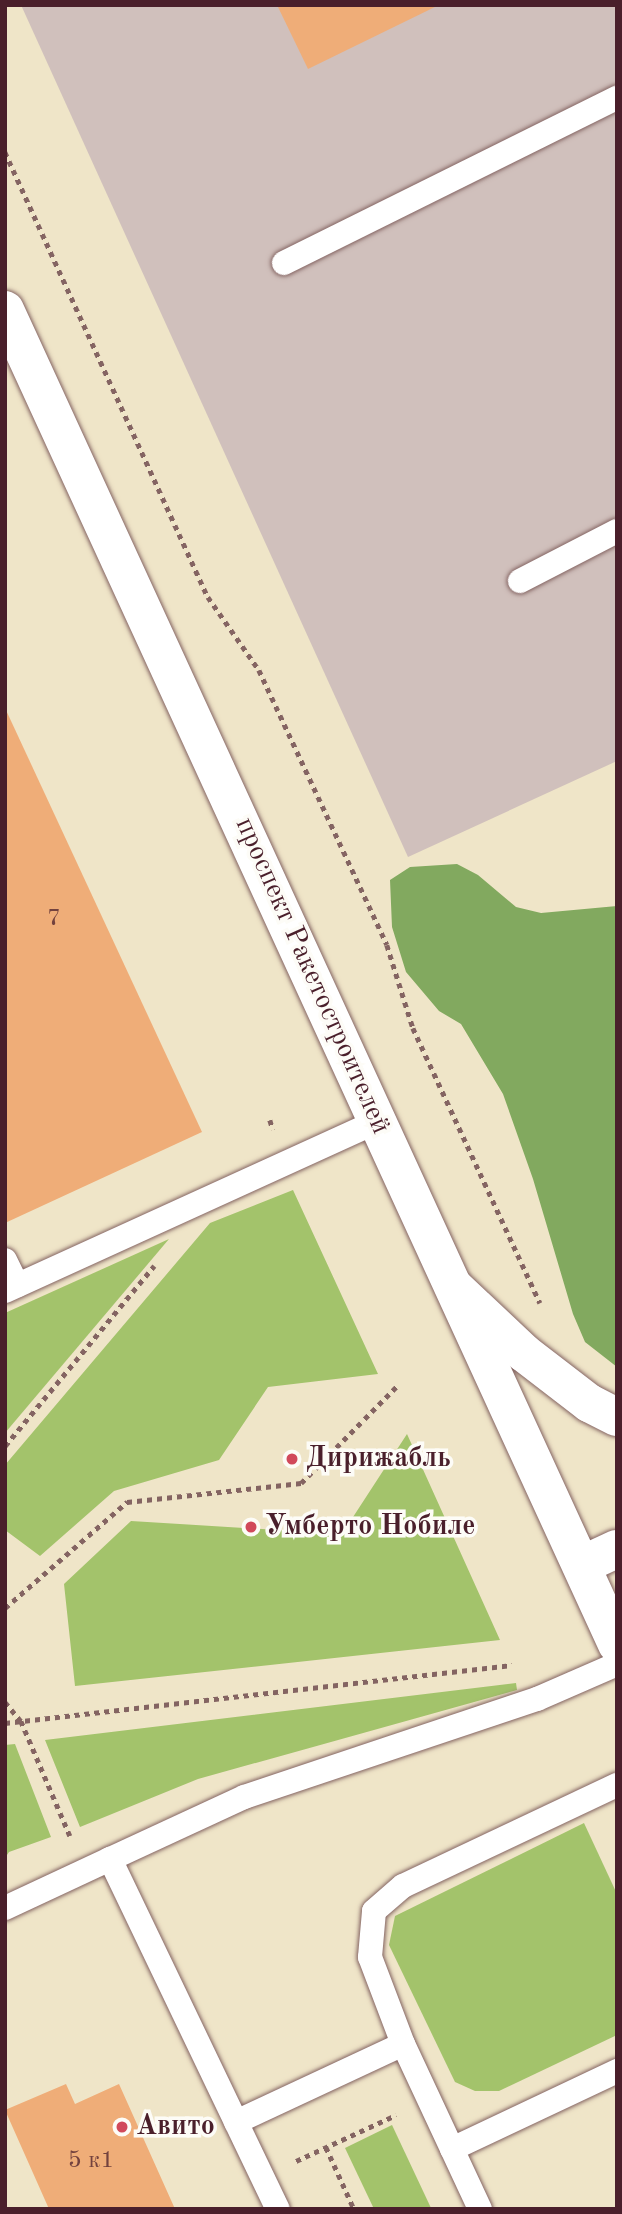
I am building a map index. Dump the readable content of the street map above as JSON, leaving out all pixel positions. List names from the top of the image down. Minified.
{"streets":{"main road":["проспект Ракетостроителей"]},"places":["Дирижабль","Умберто Нобиле","Авито"],"house_numbers":["7","5 к1"]}
